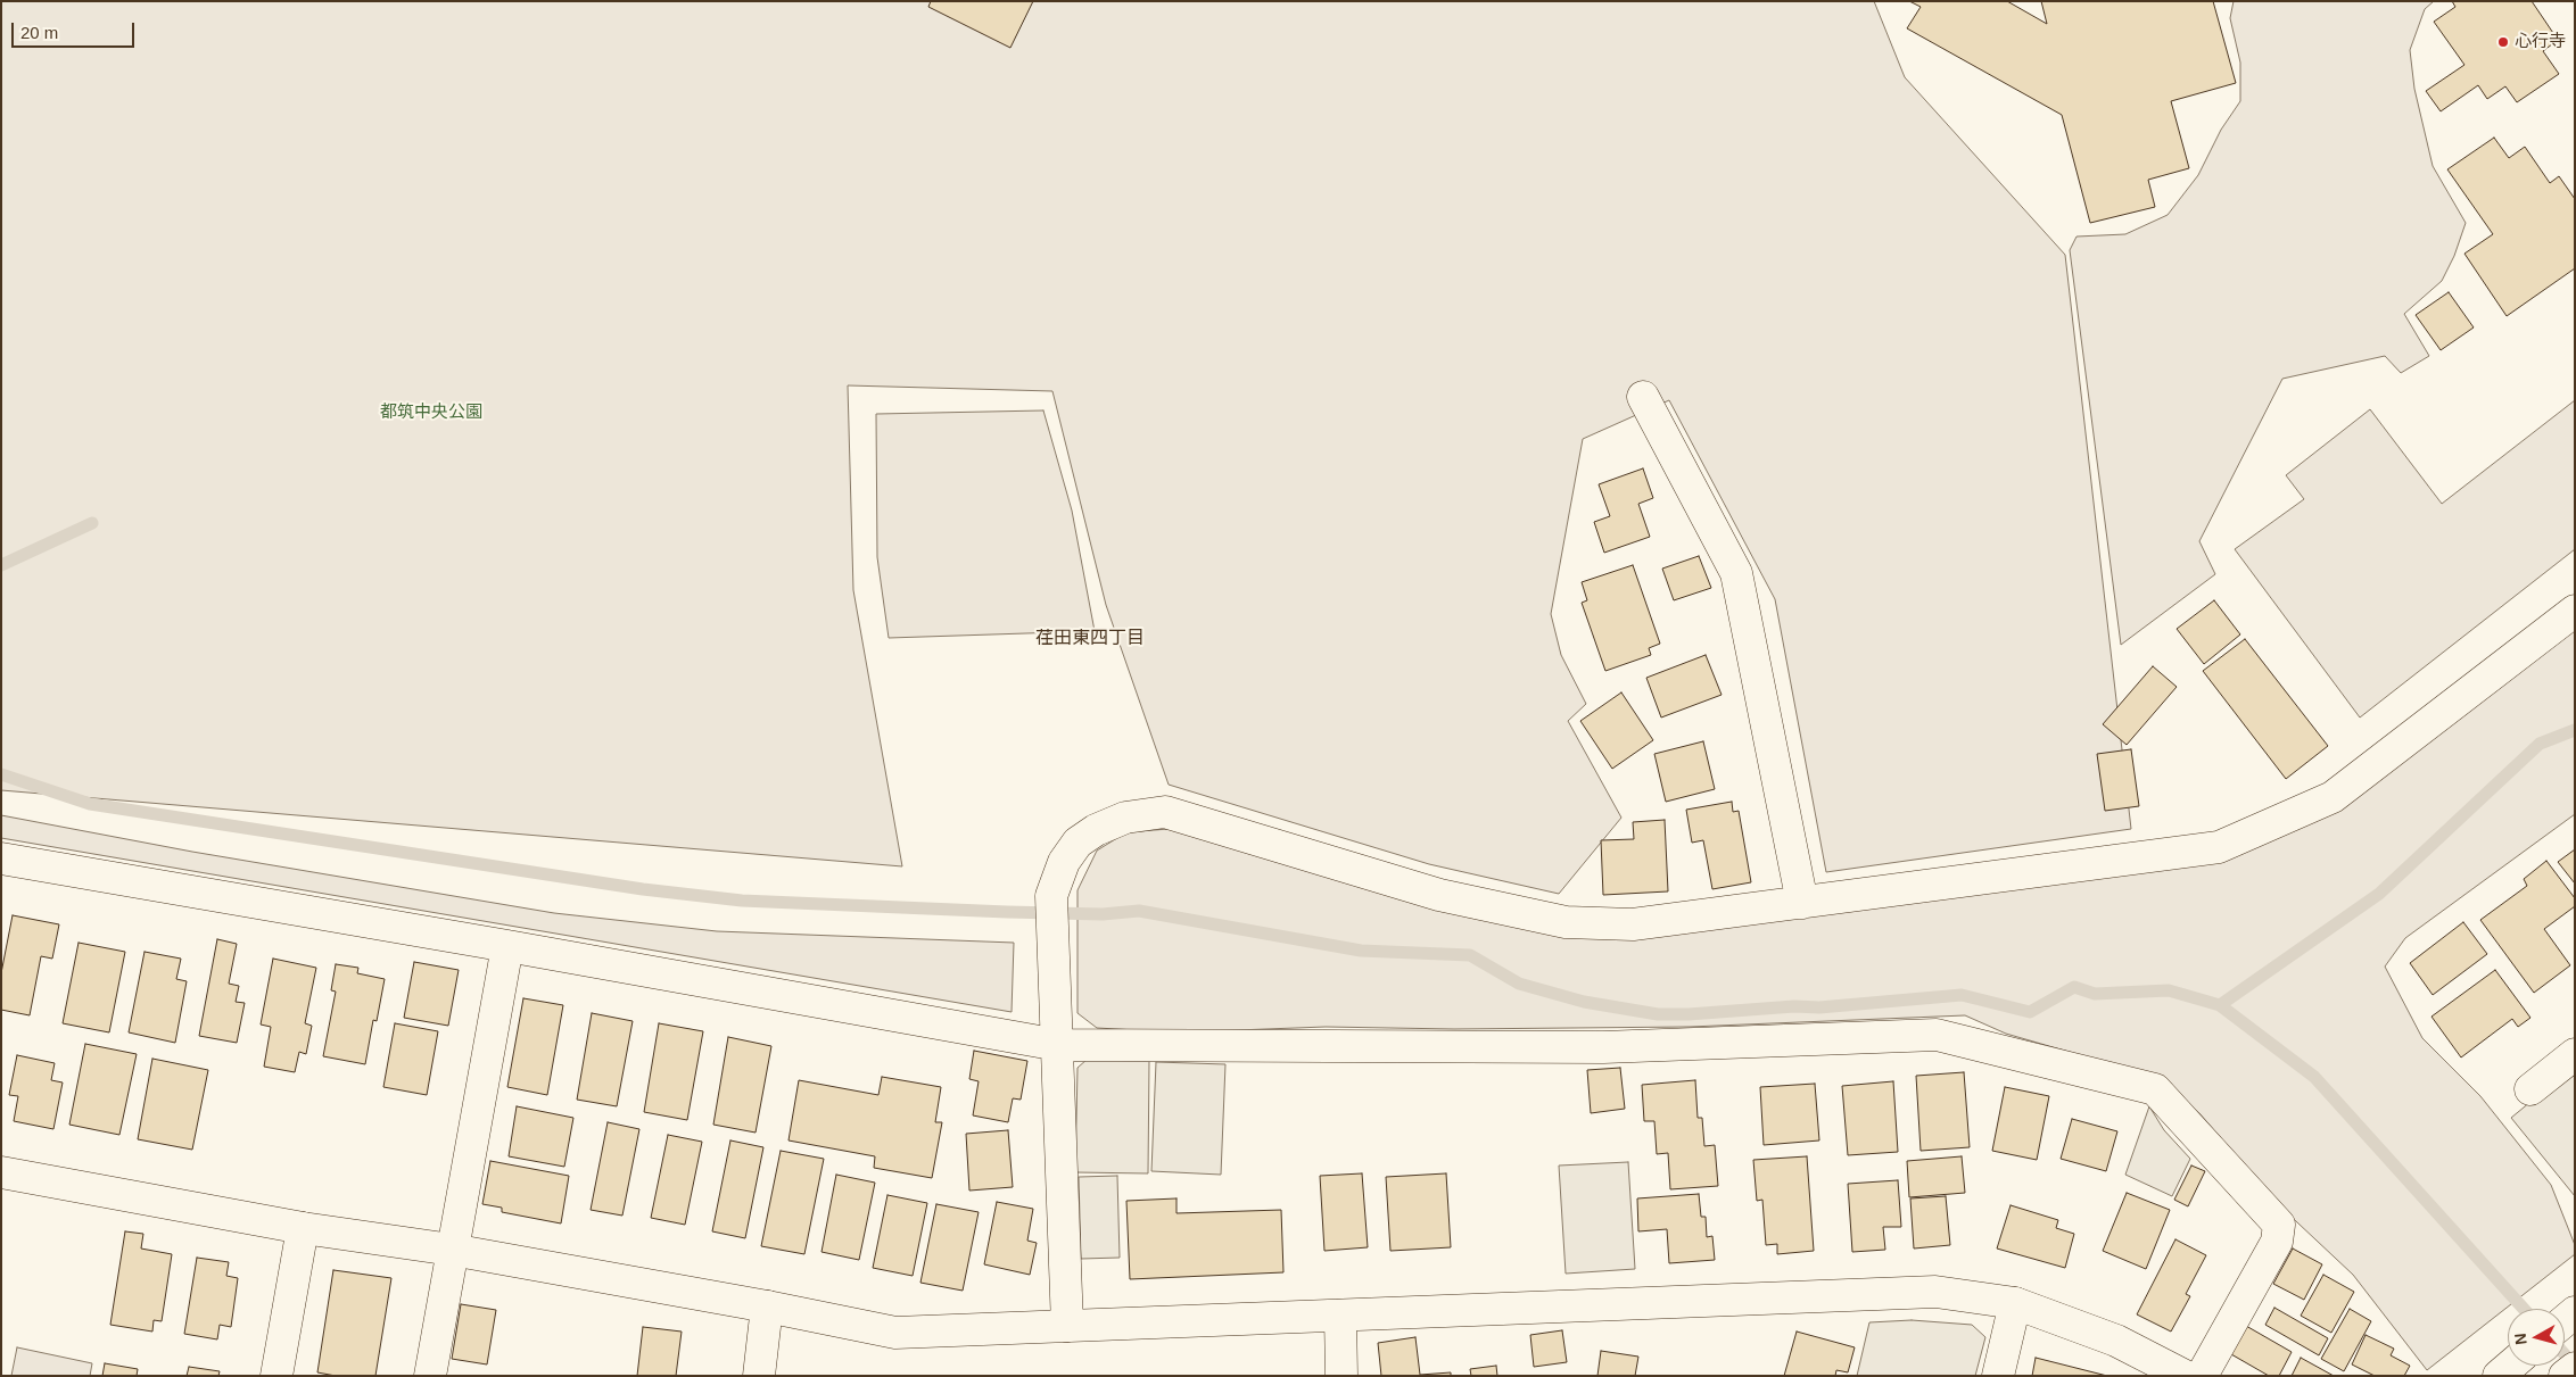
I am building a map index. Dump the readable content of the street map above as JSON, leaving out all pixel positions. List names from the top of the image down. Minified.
{"districts":["荏田東四丁目"],"parks":["都筑中央公園"],"places":["心行寺"],"scale_bar":"20 m","north":"left"}
